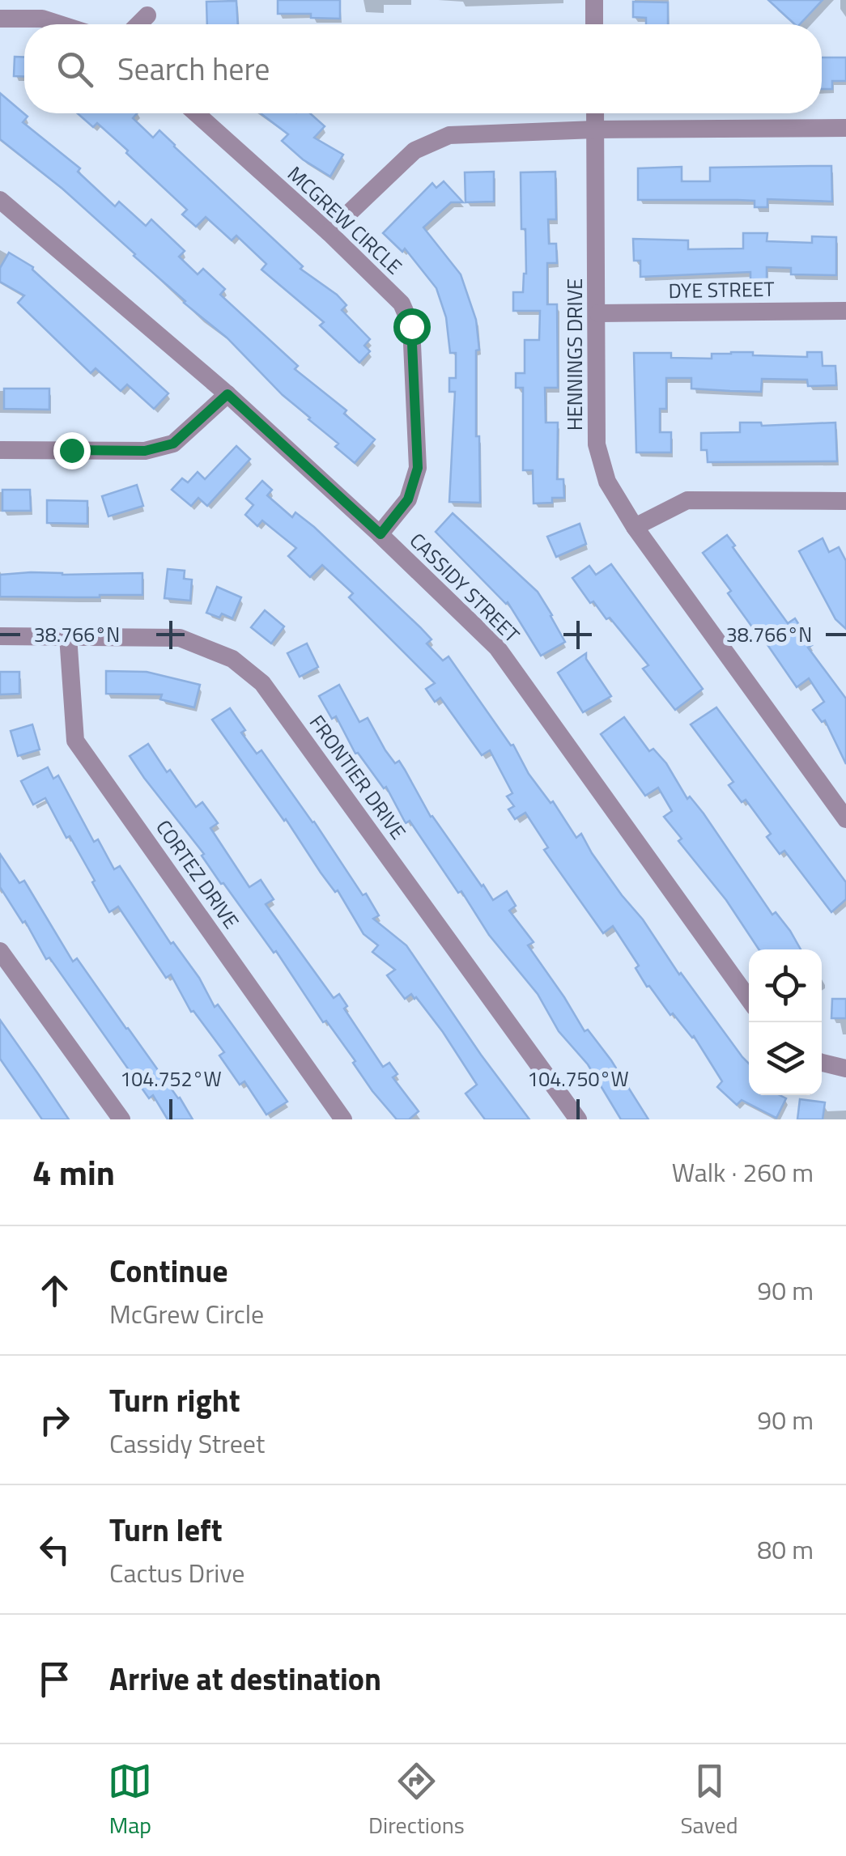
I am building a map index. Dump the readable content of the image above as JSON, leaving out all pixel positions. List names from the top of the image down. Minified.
{"streets":{"street":["MCGREW CIRCLE","DYE STREET","HENNINGS DRIVE","CASSIDY STREET","FRONTIER DRIVE","CORTEZ DRIVE"]},"crossings":[["MCGREW CIRCLE","CASSIDY STREET"],["DYE STREET","HENNINGS DRIVE"],["FRONTIER DRIVE","CORTEZ DRIVE"]],"page":{"search":"Search here","heading":["4 min","Walk · 260 m"],"list":[["Continue","McGrew Circle","90 m"],["Turn right","Cassidy Street","90 m"],["Turn left","Cactus Drive","80 m"],"Arrive at destination"],"nav":["Map","Directions","Saved"]},"coordinates":["38.766°N","104.752°W","104.750°W"]}
